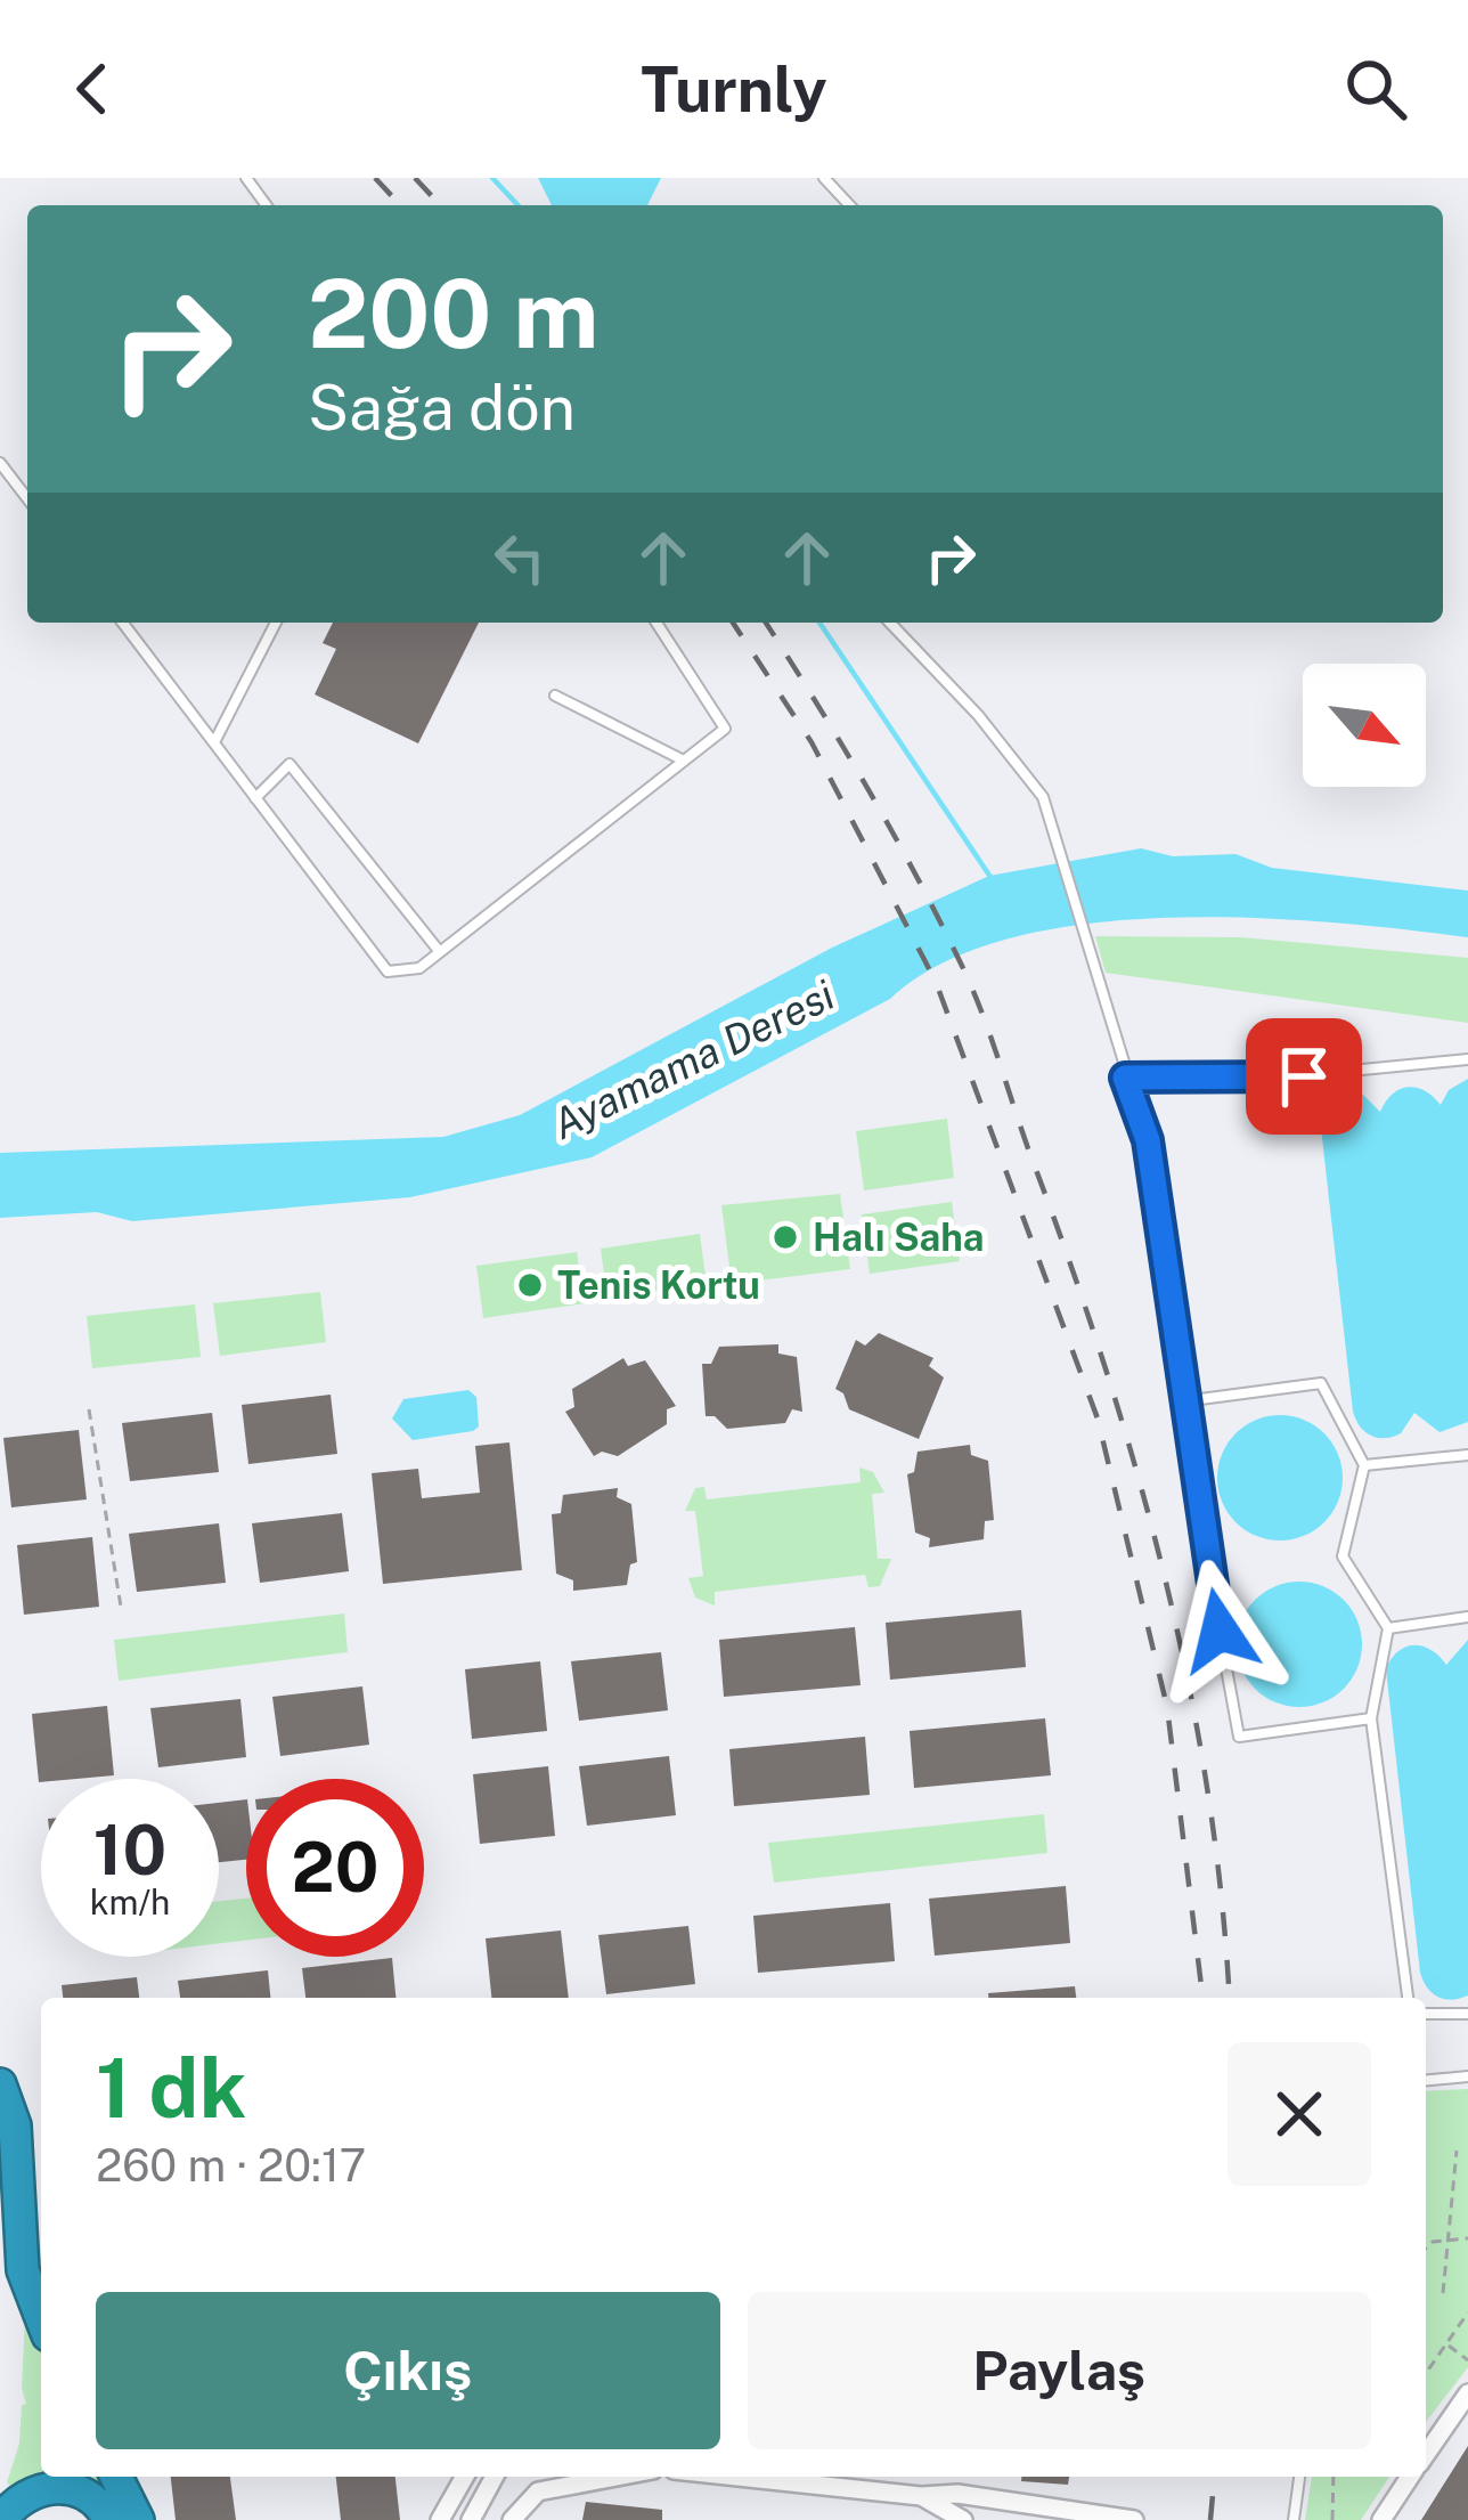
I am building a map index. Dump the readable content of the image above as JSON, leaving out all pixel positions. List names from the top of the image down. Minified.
{"water":["Ayamama Deresi"],"places":["Halı Saha","Tenis Kortu"],"north":"bottom right","page":{"header":"Turnly","turn":["200 m","Sağa dön"],"speed":"10 km/h","limit":"20","heading":["1 dk","260 m · 20:17"],"buttons":["Çıkış","Paylaş"]}}
